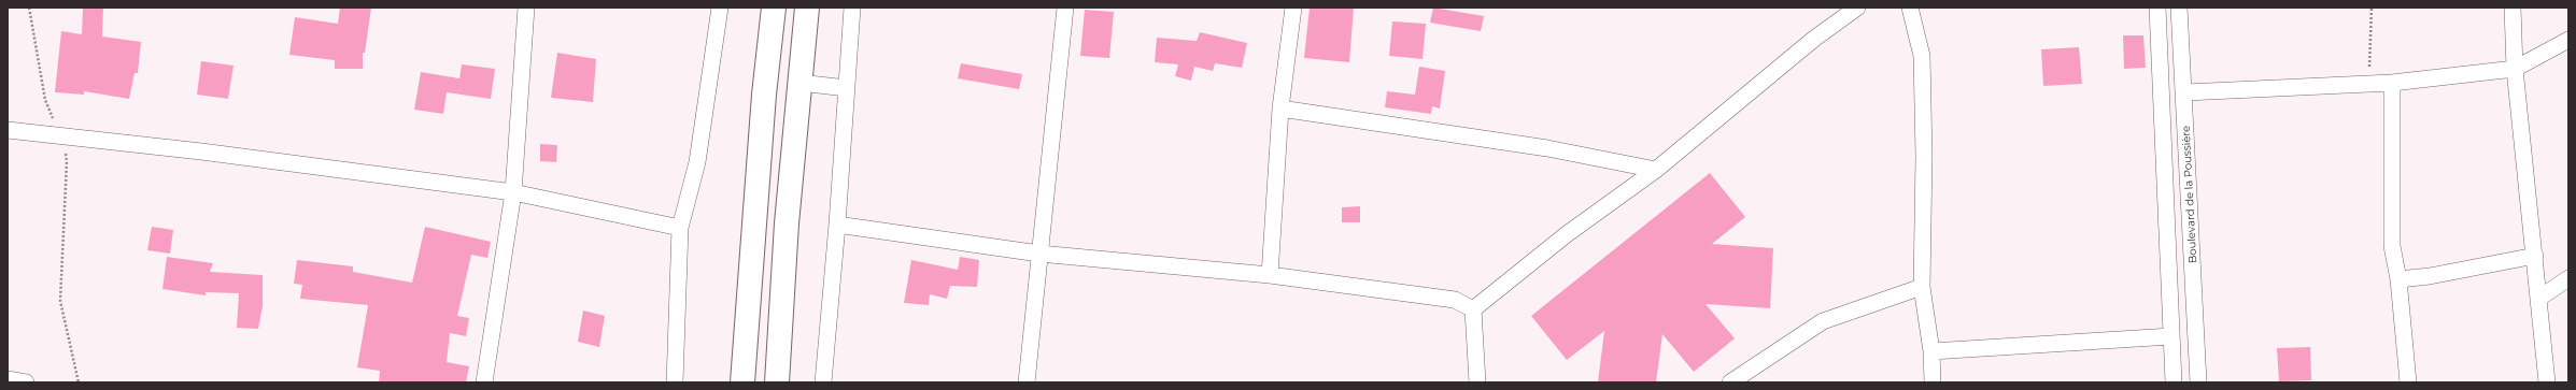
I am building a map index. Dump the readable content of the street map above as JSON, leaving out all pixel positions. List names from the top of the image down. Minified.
{"streets":{"street":["Boulevard de la Poussière"]}}
